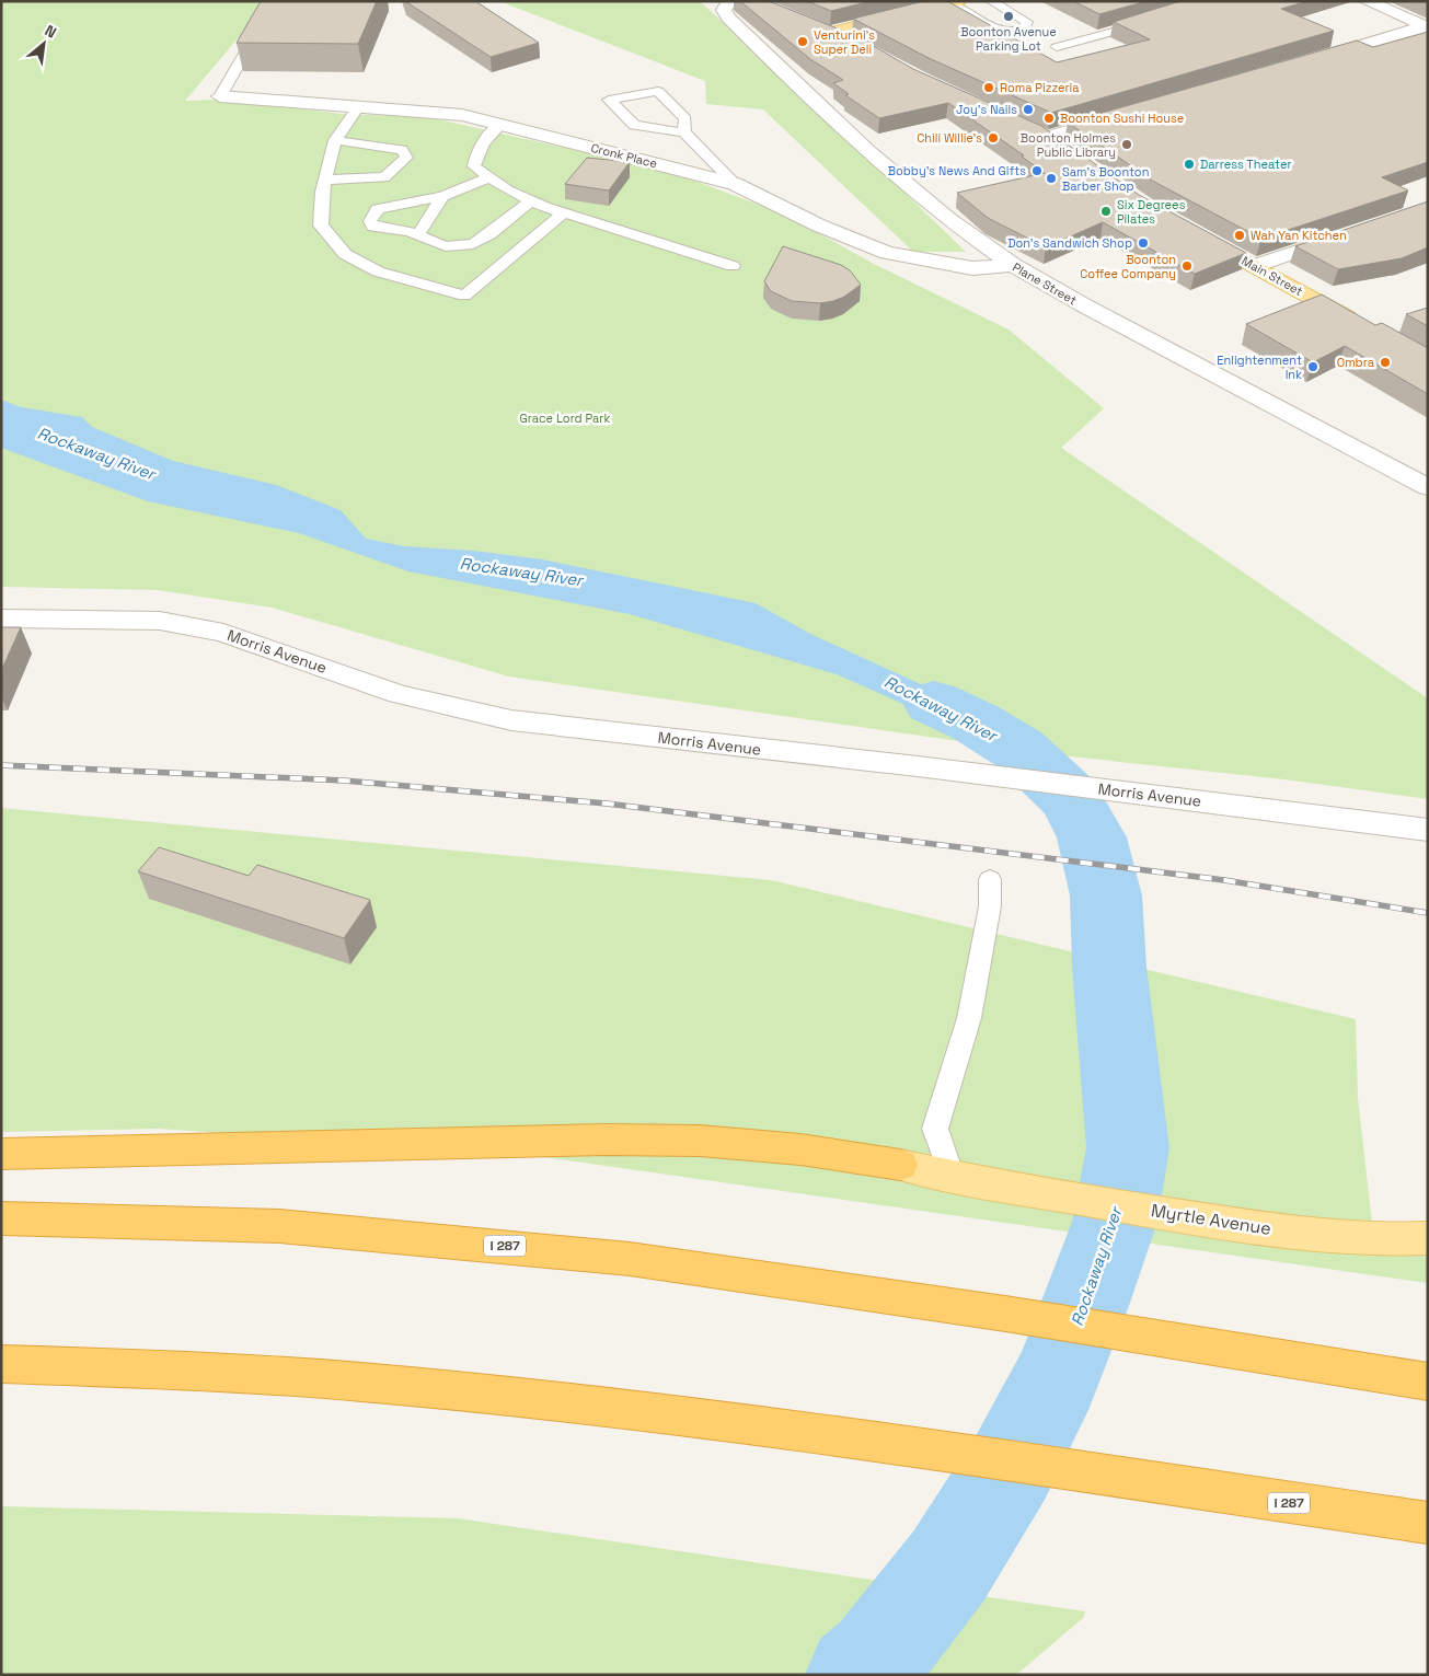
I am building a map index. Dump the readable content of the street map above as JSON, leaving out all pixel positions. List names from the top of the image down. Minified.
{"streets":{"highway":["I 287"],"main road":["Main Street","Myrtle Avenue"],"street":["Cronk Place","Plane Street","Morris Avenue"]},"crossings":[["Cronk Place","Plane Street"]],"water":["Rockaway River"],"parks":["Grace Lord Park"],"places":["Boonton Avenue Parking Lot","Venturini's Super Deli","Roma Pizzeria","Joy’s Nails","Boonton Sushi House","Chili Willie's","Boonton Holmes Public Library","Darress Theater","Bobby’s News And Gifts","Sam’s Boonton Barber Shop","Six Degrees Pilates","Wah Yan Kitchen","Don’s Sandwich Shop","Boonton Coffee Company","Ombra","Enlightenment Ink"],"north":"top right"}
